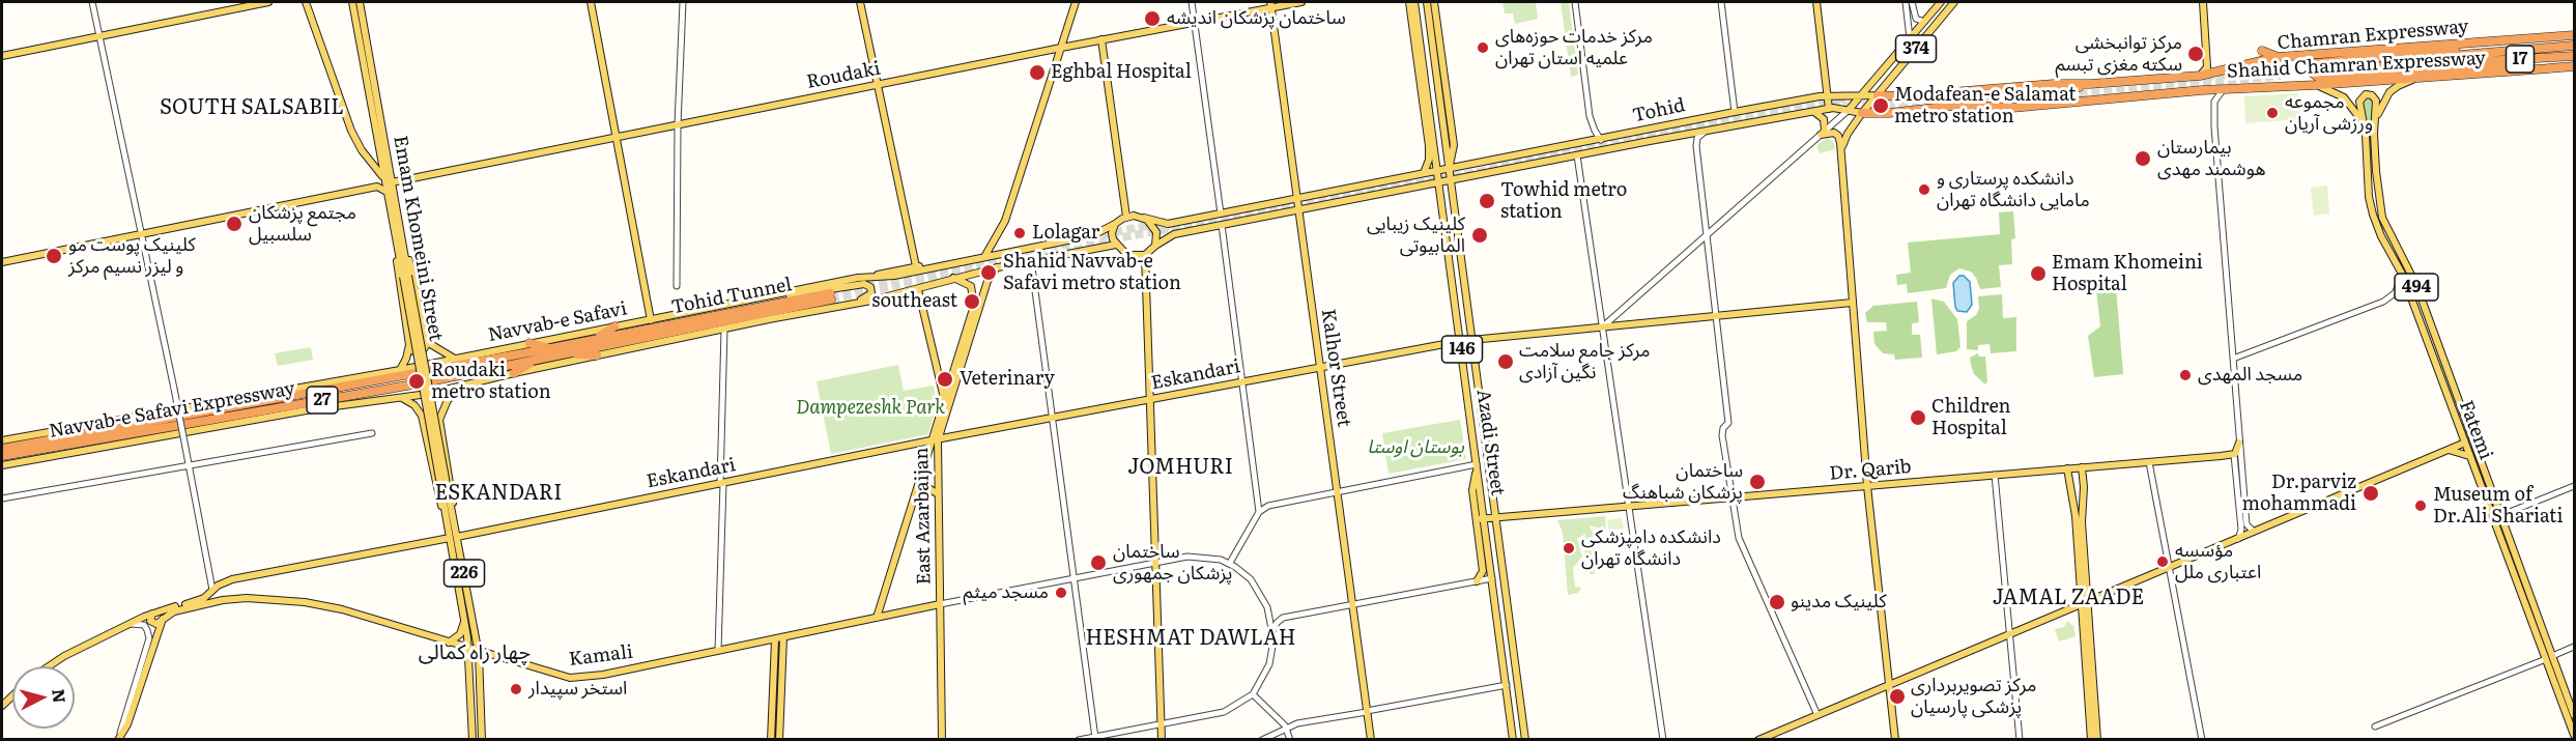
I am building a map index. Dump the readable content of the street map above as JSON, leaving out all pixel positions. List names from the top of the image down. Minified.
{"streets":{"highway":["Chamran Expressway","17","Shahid Chamran Expressway","Tohid Tunnel","27","Navvab-e Safavi Expressway"],"main road":["374","Roudaki","Tohid","Emam Khomeini Street","494","Navvab-e Safavi","146","Kalhor Street","Eskandari","Fatemi","Azadi Street","Dr. Qarib","East Azarbaijan","226","Kamali"]},"crossings":[["Chamran Expressway","374"],["Chamran Expressway","Tohid"],["374","Tohid"],["Roudaki","Emam Khomeini Street"],["Roudaki","Kalhor Street"],["Tohid","Azadi Street"],["Emam Khomeini Street","Eskandari"],["Emam Khomeini Street","Kamali"],["Tohid Tunnel","Navvab-e Safavi Expressway"],["Kalhor Street","Eskandari"],["Eskandari","Azadi Street"],["Eskandari","East Azarbaijan"],["Azadi Street","Dr. Qarib"],["East Azarbaijan","Kamali"]],"districts":["SOUTH SALSABIL","JOMHURI","ESKANDARI","JAMAL ZAADE","HESHMAT DAWLAH","چهار راه کمالی"],"parks":["Dampezeshk Park","بوستان اوستا"],"places":["ساختمان پزشکان اندیشه","مرکز خدمات حوزه‌های علمیه استان تهران","مرکز توانبخشی سکته مغزی تبسم","Eghbal Hospital","Modafean-e Salamat metro station","مجموعه ورزشی آریان","بیمارستان هوشمند مهدی","دانشکده پرستاری و مامایی دانشگاه تهران","Towhid metro station","مجتمع پزشکان سلسبیل","Lolagar","کلینیک زیبایی المابیوتی","کلینیک پوست مو و لیزر نسیم مرکز","Shahid Navvab-e Safavi metro station","Emam Khomeini Hospital","southeast","مرکز جامع سلامت نگین آزادی","مسجد المهدی","Veterinary","Roudaki metro station","Children Hospital","ساختمان پزشکان شباهنگ","Dr.parviz mohammadi","Museum of Dr.Ali Shariati","دانشکده دامپزشکی دانشگاه تهران","مؤسسه اعتباری ملل","ساختمان پزشکان جمهوری","مسجد میثم","کلینیک مدینو","استخر سپیدار","مرکز تصویربرداری پزشکی پارسیان"],"north":"right"}
